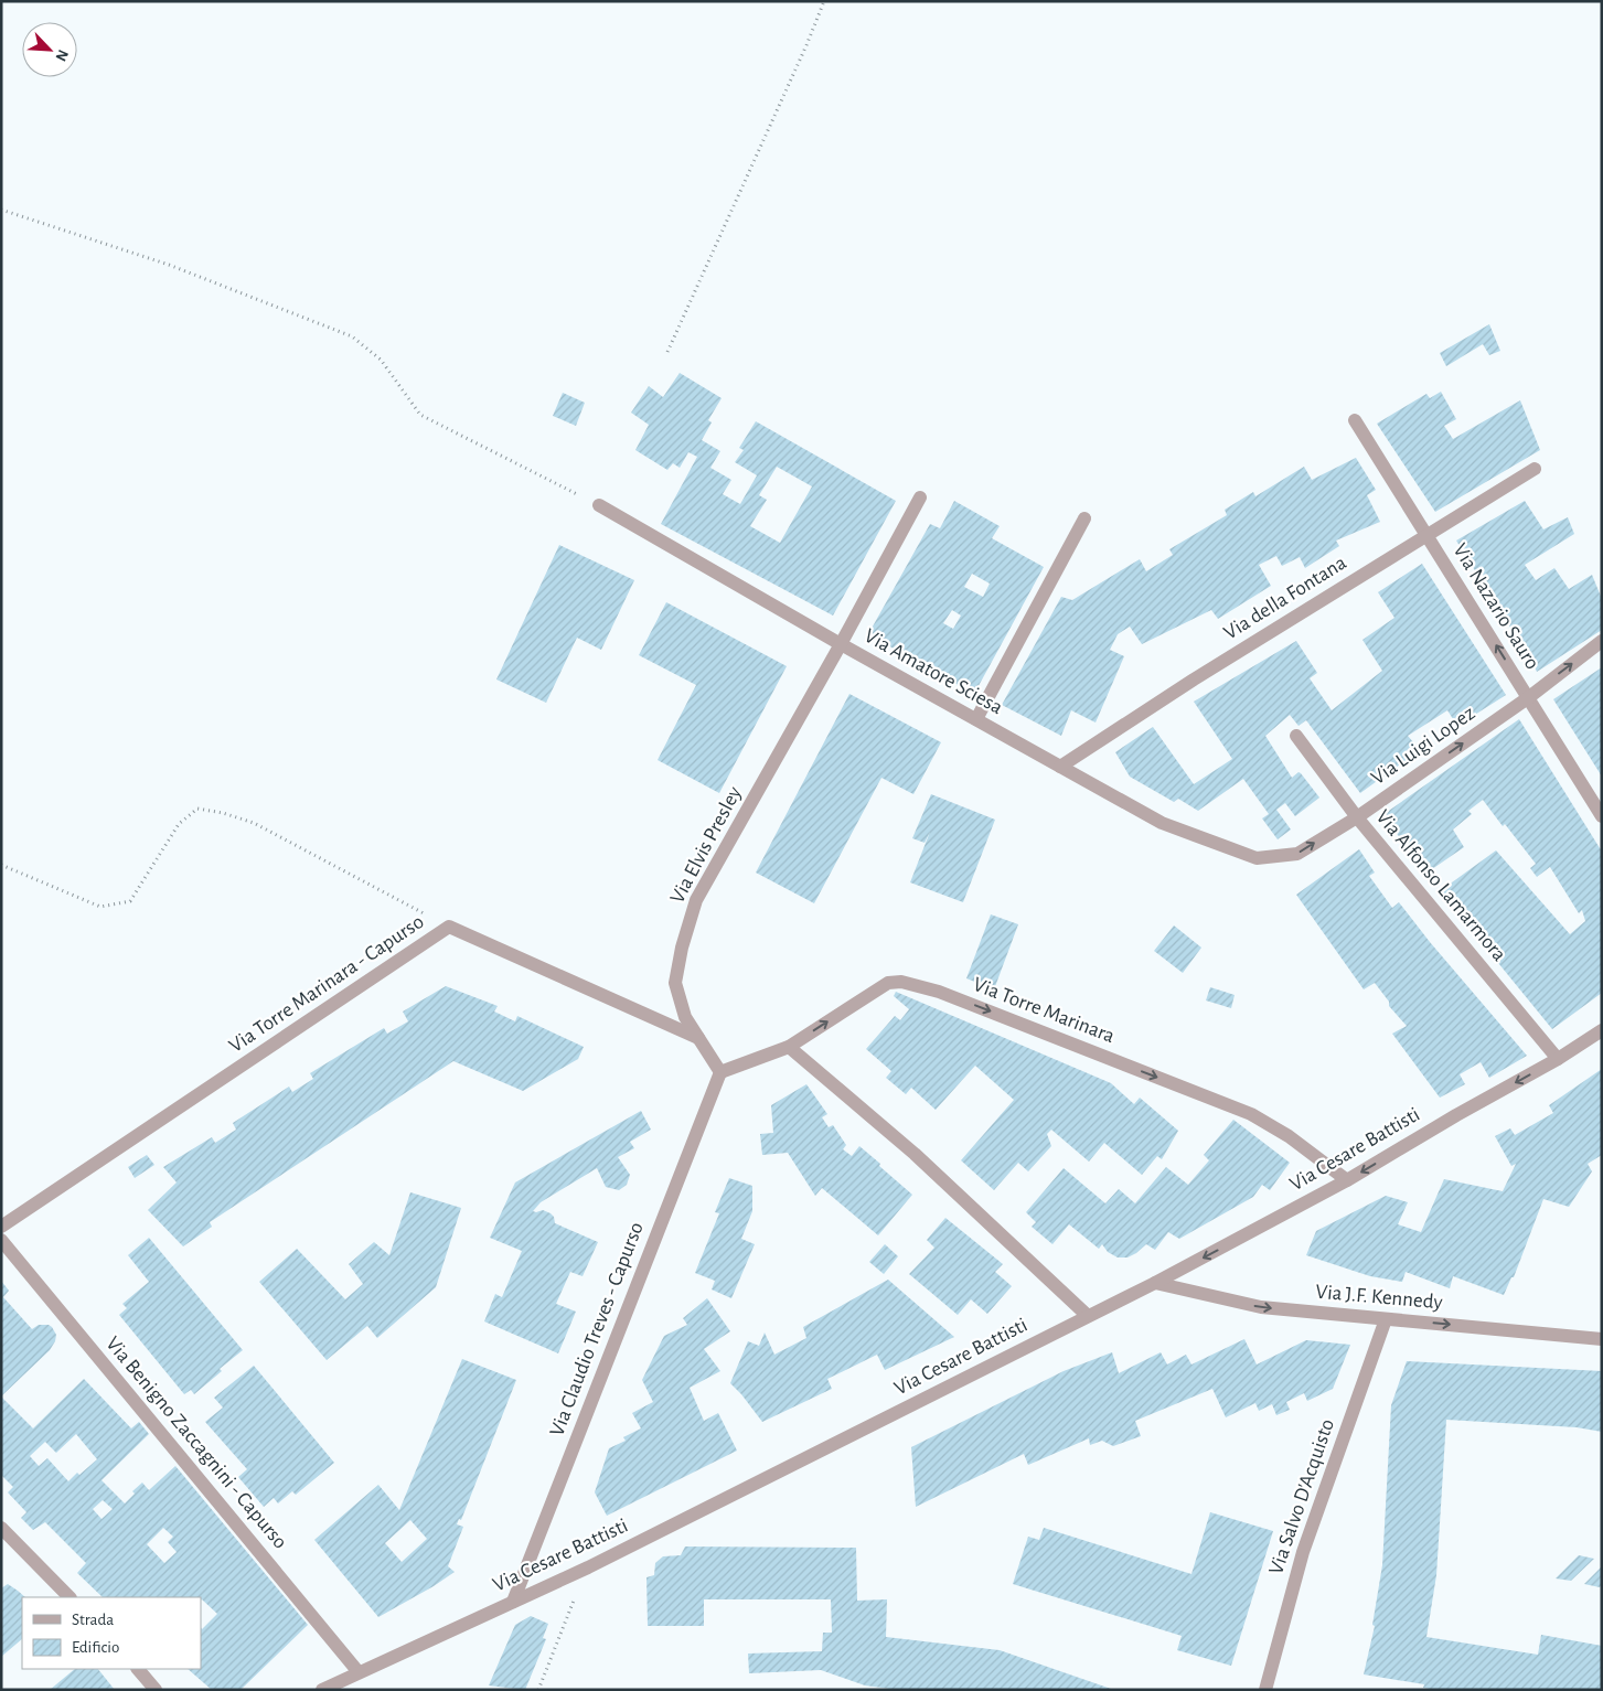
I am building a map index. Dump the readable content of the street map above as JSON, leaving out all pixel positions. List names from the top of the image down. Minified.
{"streets":{"street":["Via della Fontana","Via Nazario Sauro","Via Amatore Sciesa","Via Luigi Lopez","Via Elvis Presley","Via Alfonso Lamarmora","Via Torre Marinara - Capurso","Via Torre Marinara","Via Cesare Battisti","Via J.F. Kennedy","Via Claudio Treves - Capurso","Via Benigno Zaccagnini - Capurso","Via Salvo D'Acquisto"]},"crossings":[["Via della Fontana","Via Nazario Sauro"],["Via della Fontana","Via Amatore Sciesa"],["Via Nazario Sauro","Via Luigi Lopez"],["Via Amatore Sciesa","Via Luigi Lopez"],["Via Amatore Sciesa","Via Elvis Presley"],["Via Luigi Lopez","Via Alfonso Lamarmora"],["Via Elvis Presley","Via Torre Marinara - Capurso"],["Via Elvis Presley","Via Torre Marinara"],["Via Elvis Presley","Via Claudio Treves - Capurso"],["Via Alfonso Lamarmora","Via Cesare Battisti"],["Via Torre Marinara","Via Cesare Battisti"],["Via Torre Marinara","Via Claudio Treves - Capurso"],["Via Cesare Battisti","Via J.F. Kennedy"],["Via Cesare Battisti","Via Claudio Treves - Capurso"],["Via Cesare Battisti","Via Benigno Zaccagnini - Capurso"],["Via J.F. Kennedy","Via Salvo D'Acquisto"]],"one_way":["Via Nazario Sauro","Via Luigi Lopez","Via Torre Marinara","Via J.F. Kennedy"],"legend":["Strada","Edificio"],"north":"bottom right"}
